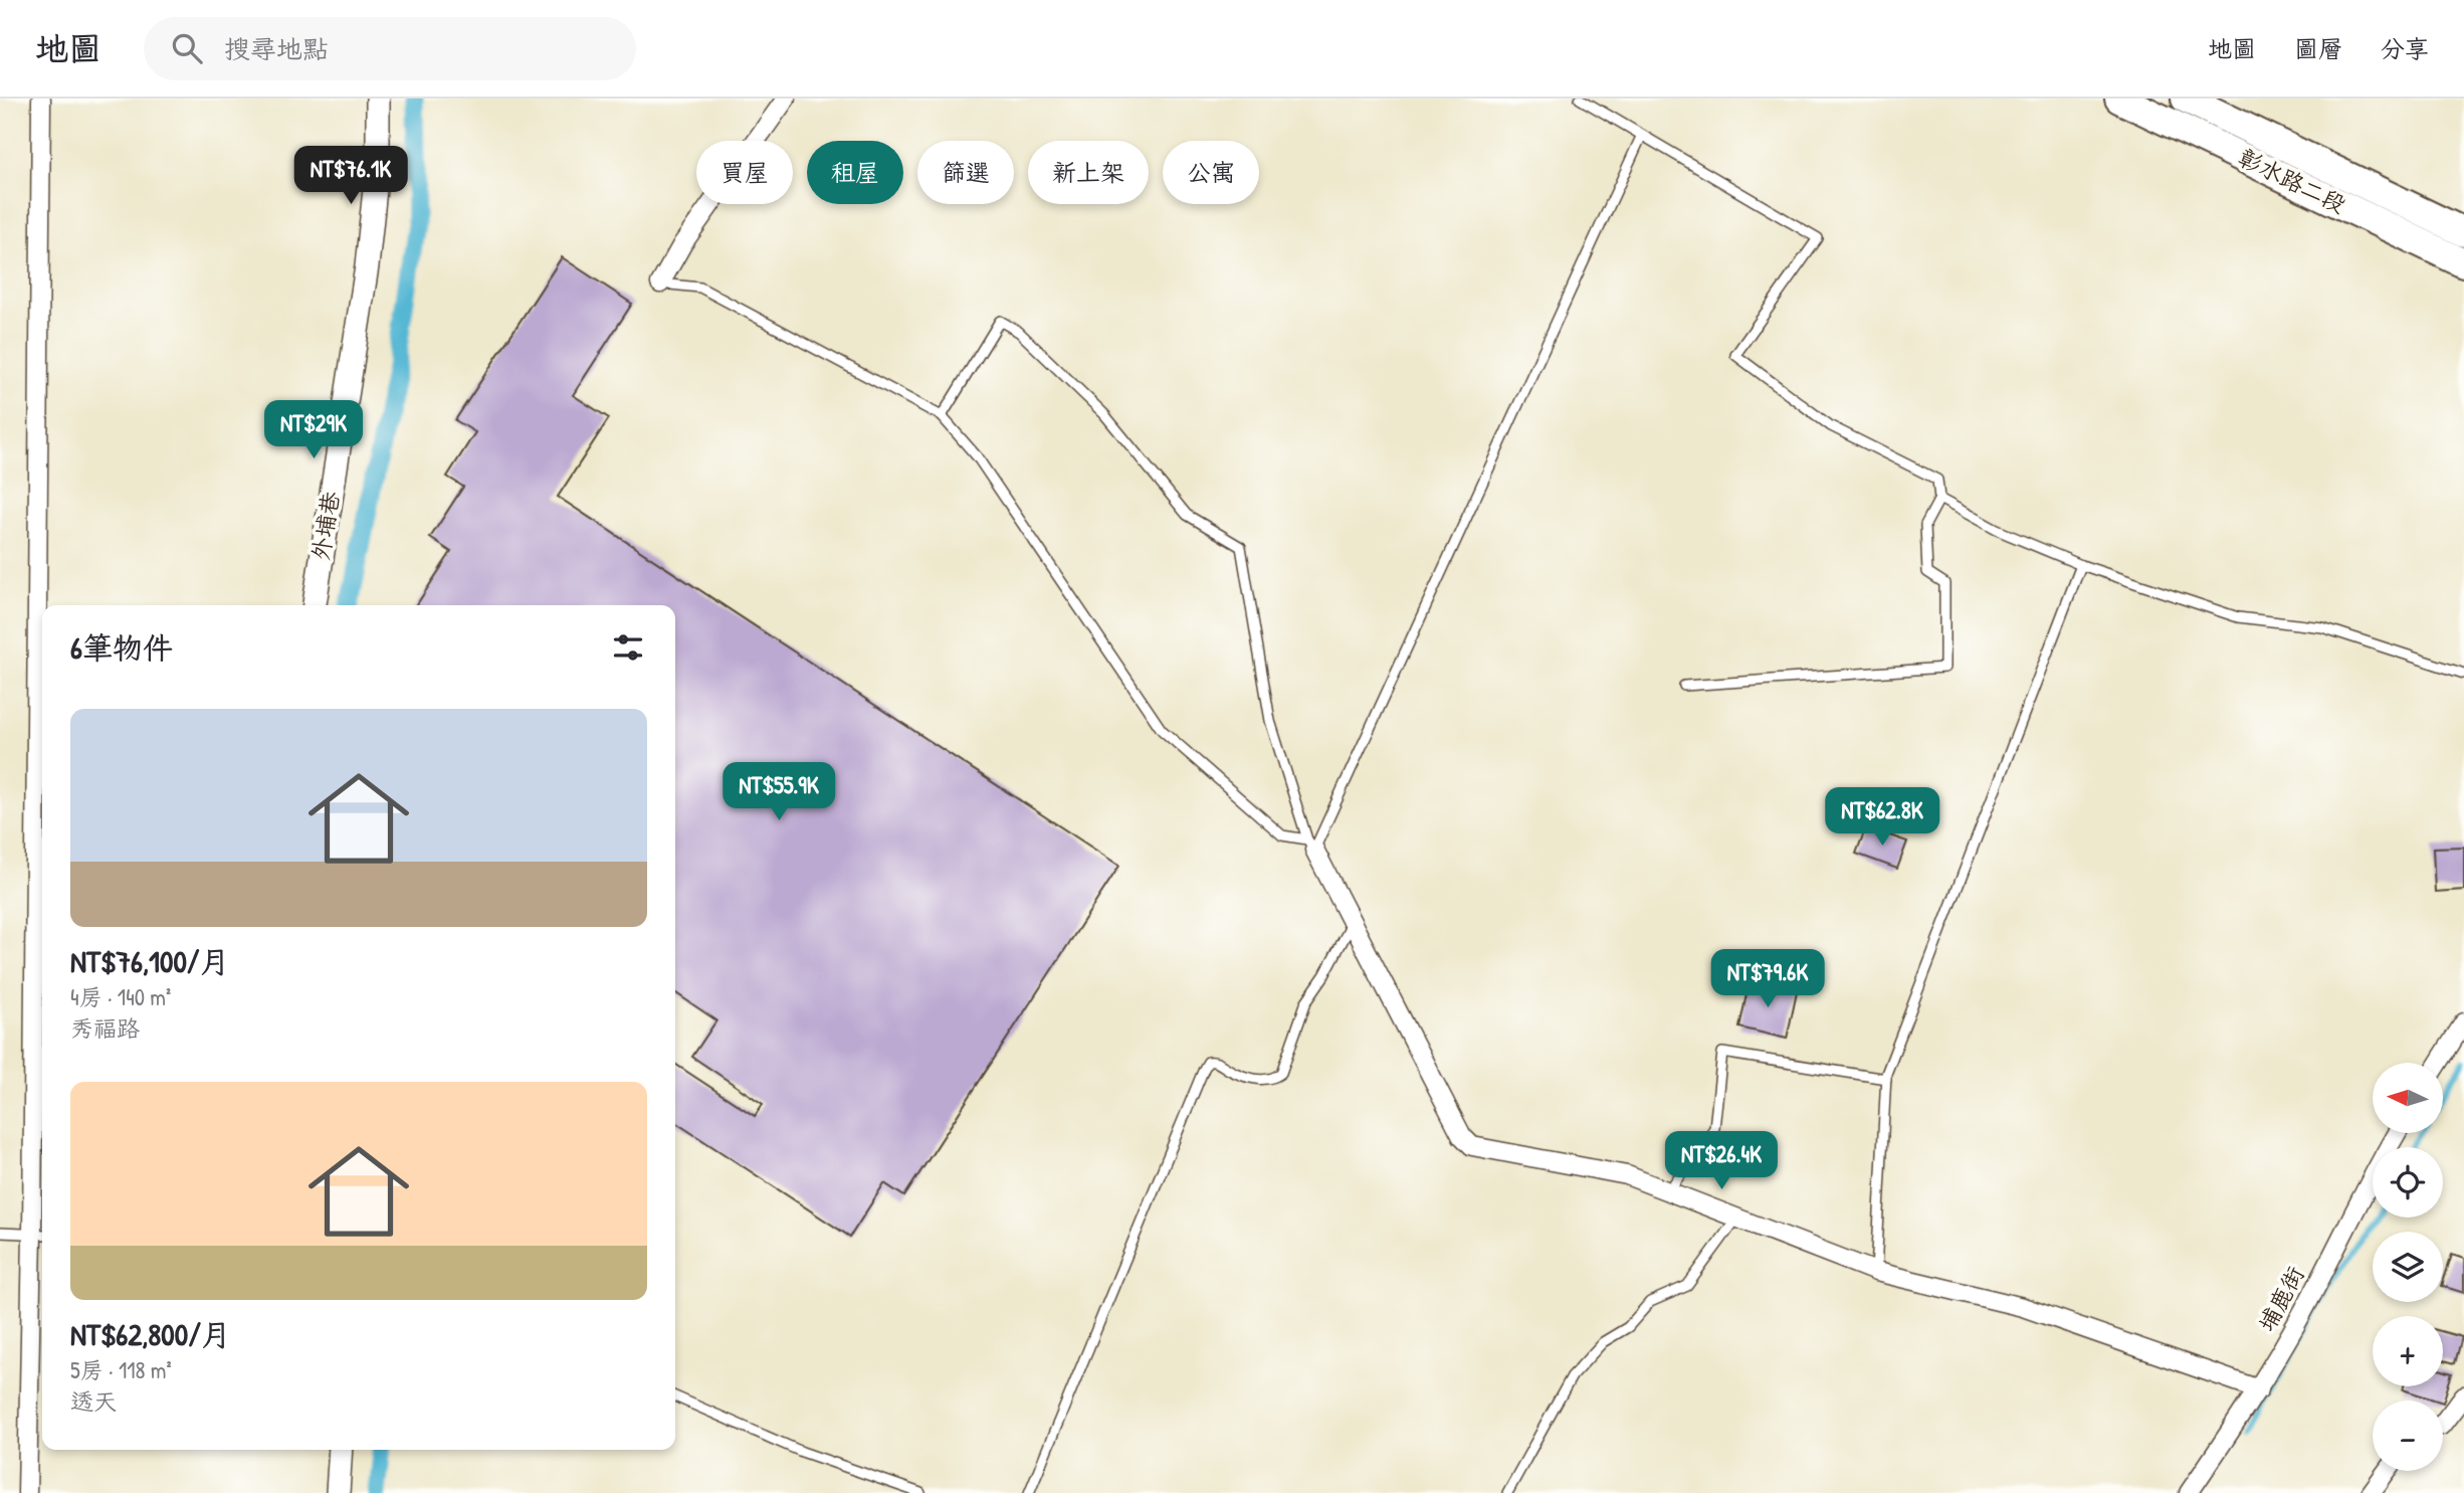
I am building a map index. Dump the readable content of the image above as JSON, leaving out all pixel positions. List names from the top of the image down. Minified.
{"streets":{"main road":["彰水路二段"],"street":["外埔巷","埔鹿街"]},"north":"left","page":{"header":"地圖","search":"搜尋地點","nav":["地圖","圖層","分享"],"chip":["買屋","租屋","篩選","新上架","公寓"],"price":["NT$76.1K","NT$29K","NT$55.9K","NT$62.8K","NT$79.6K","NT$26.4K"],"heading":"6筆物件","list":[{"name":"NT$76,100/月","note":"4房 · 140 m² · 秀福路"},{"name":"NT$62,800/月","note":"5房 · 118 m² · 透天"}],"map_buttons":["+","−"]}}
